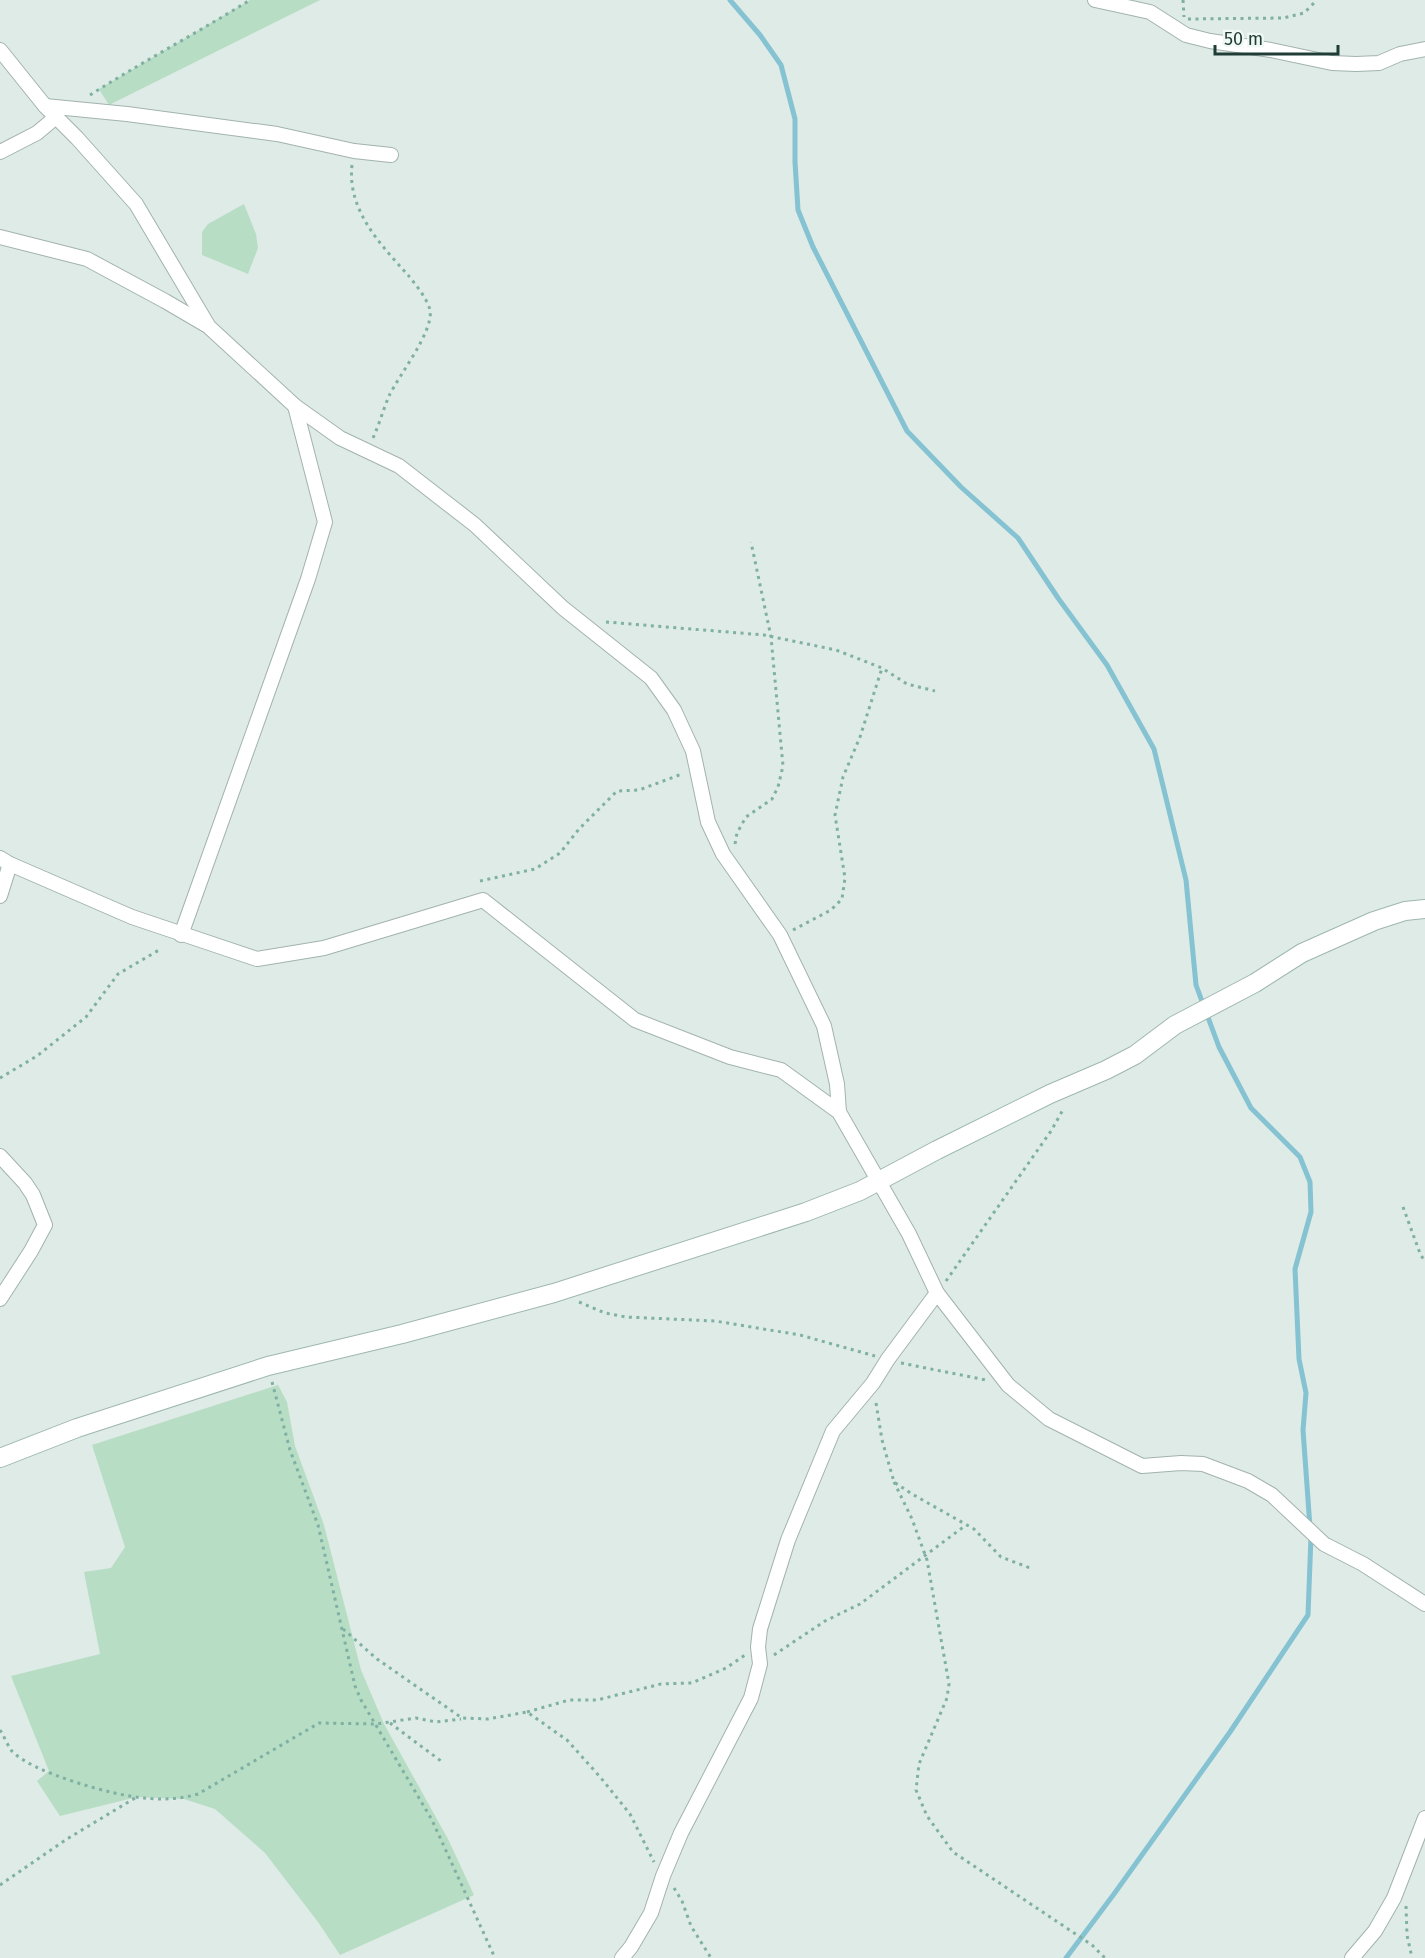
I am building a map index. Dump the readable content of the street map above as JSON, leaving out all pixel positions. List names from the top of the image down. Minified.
{"scale_bar":"50 m"}
